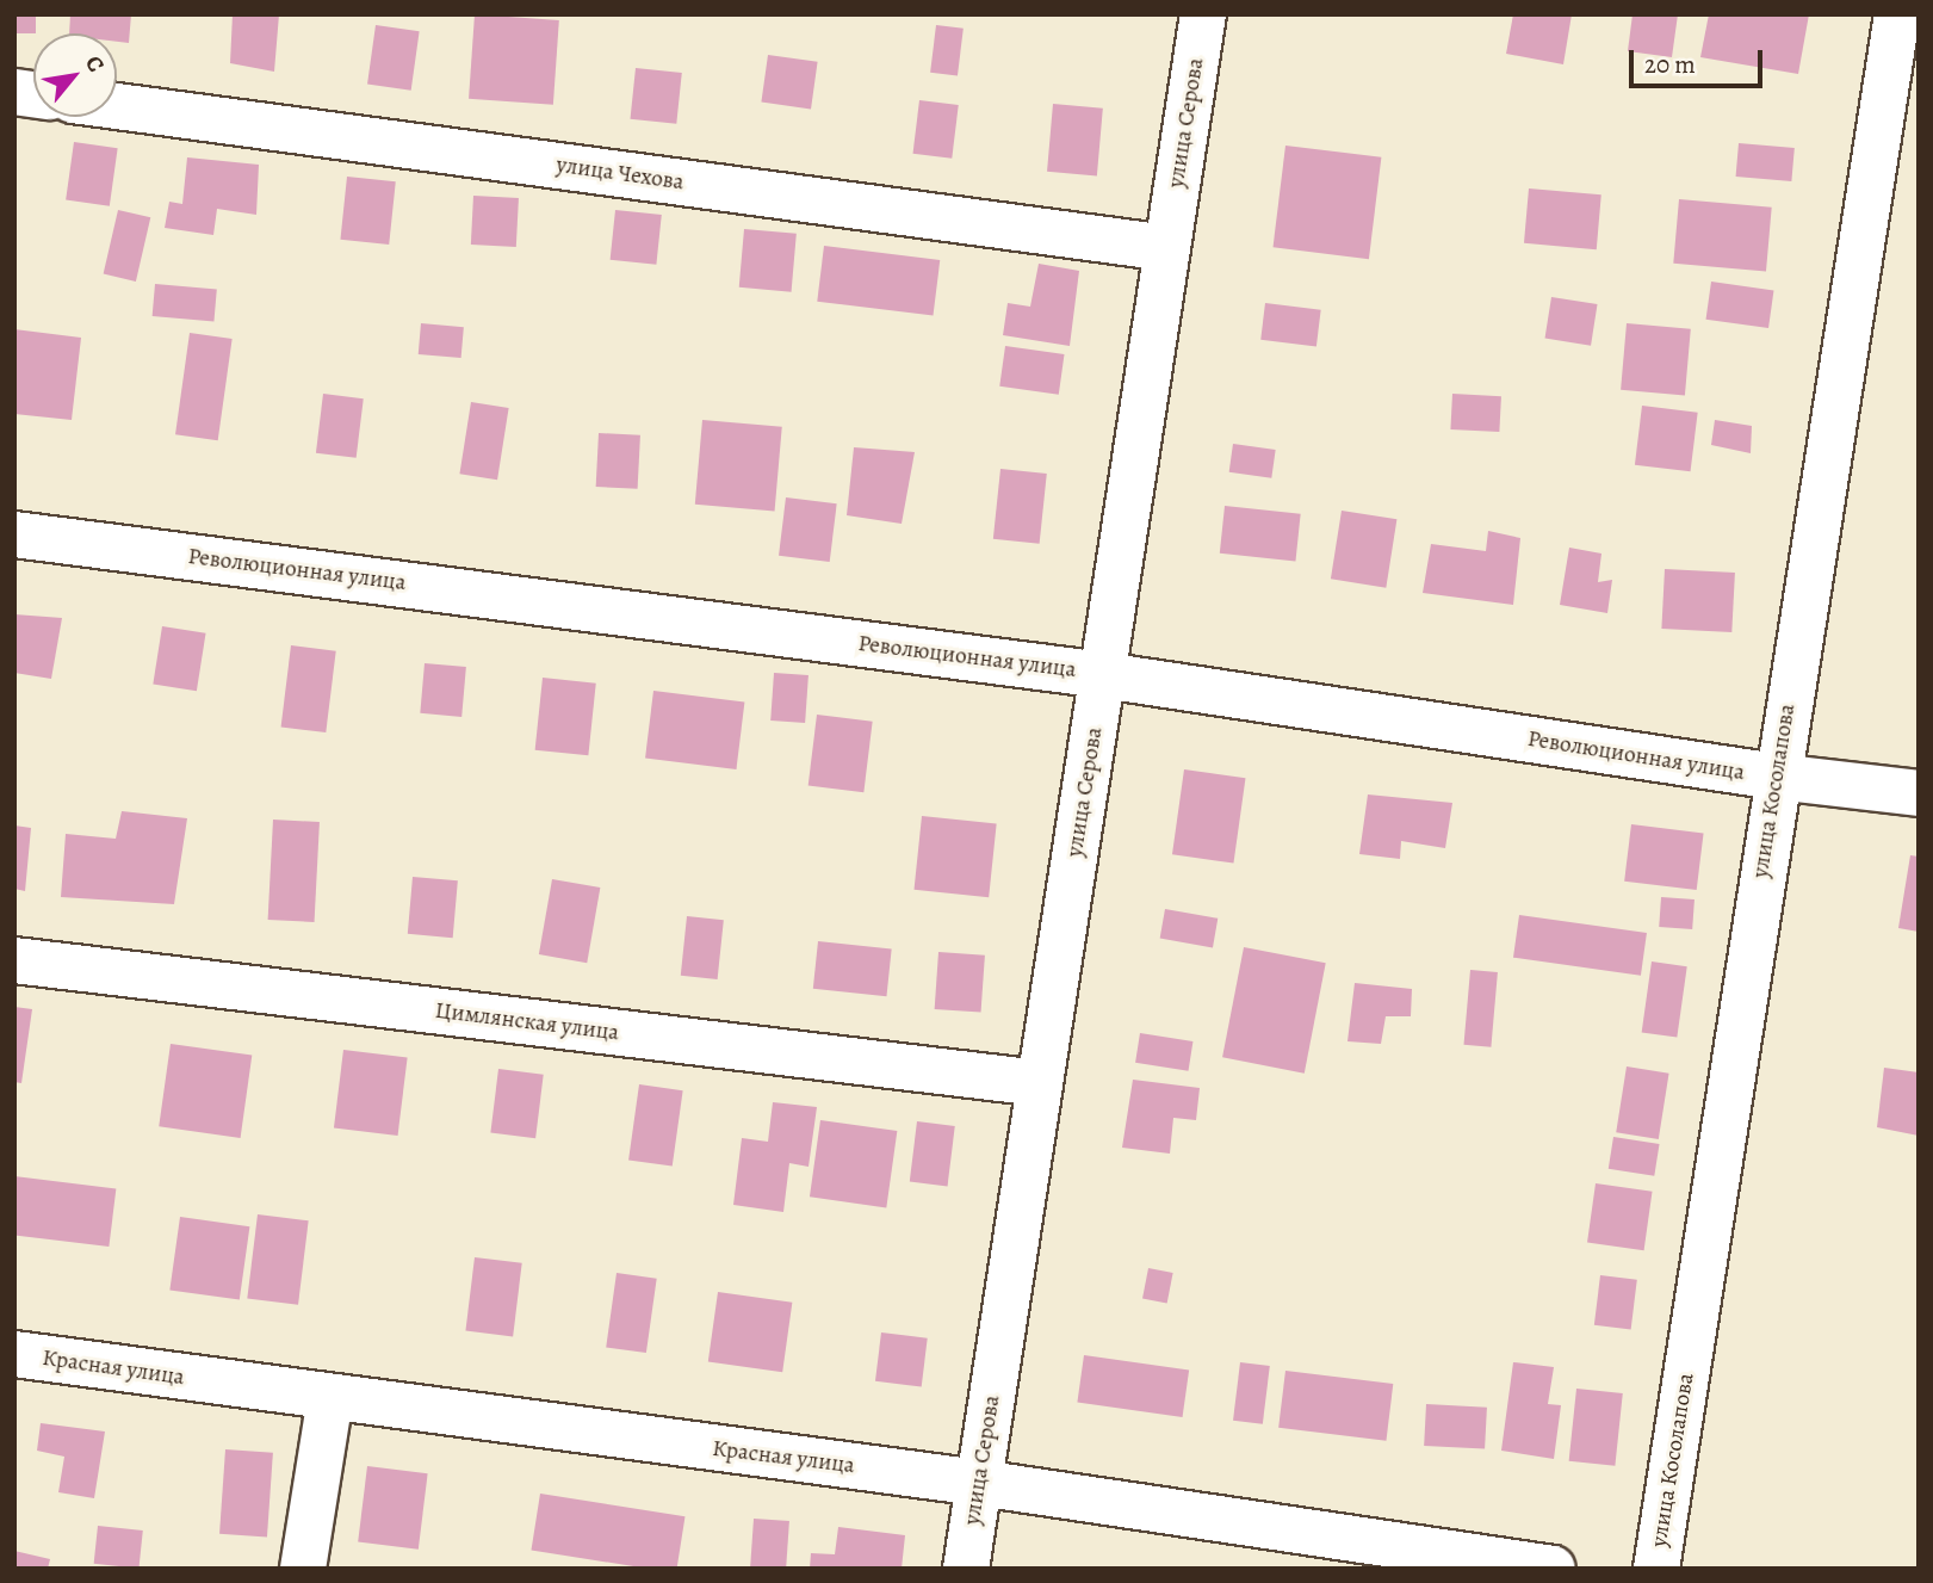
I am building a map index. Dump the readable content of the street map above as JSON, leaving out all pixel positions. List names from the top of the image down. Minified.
{"streets":{"street":["улица Серова","улица Чехова","Революционная улица","улица Косолапова","Цимлянская улица","Красная улица"]},"crossings":[["улица Серова","улица Чехова"],["улица Серова","Революционная улица"],["улица Серова","Цимлянская улица"],["улица Серова","Красная улица"],["Революционная улица","улица Косолапова"]],"scale_bar":"20 m","north":"top right"}
